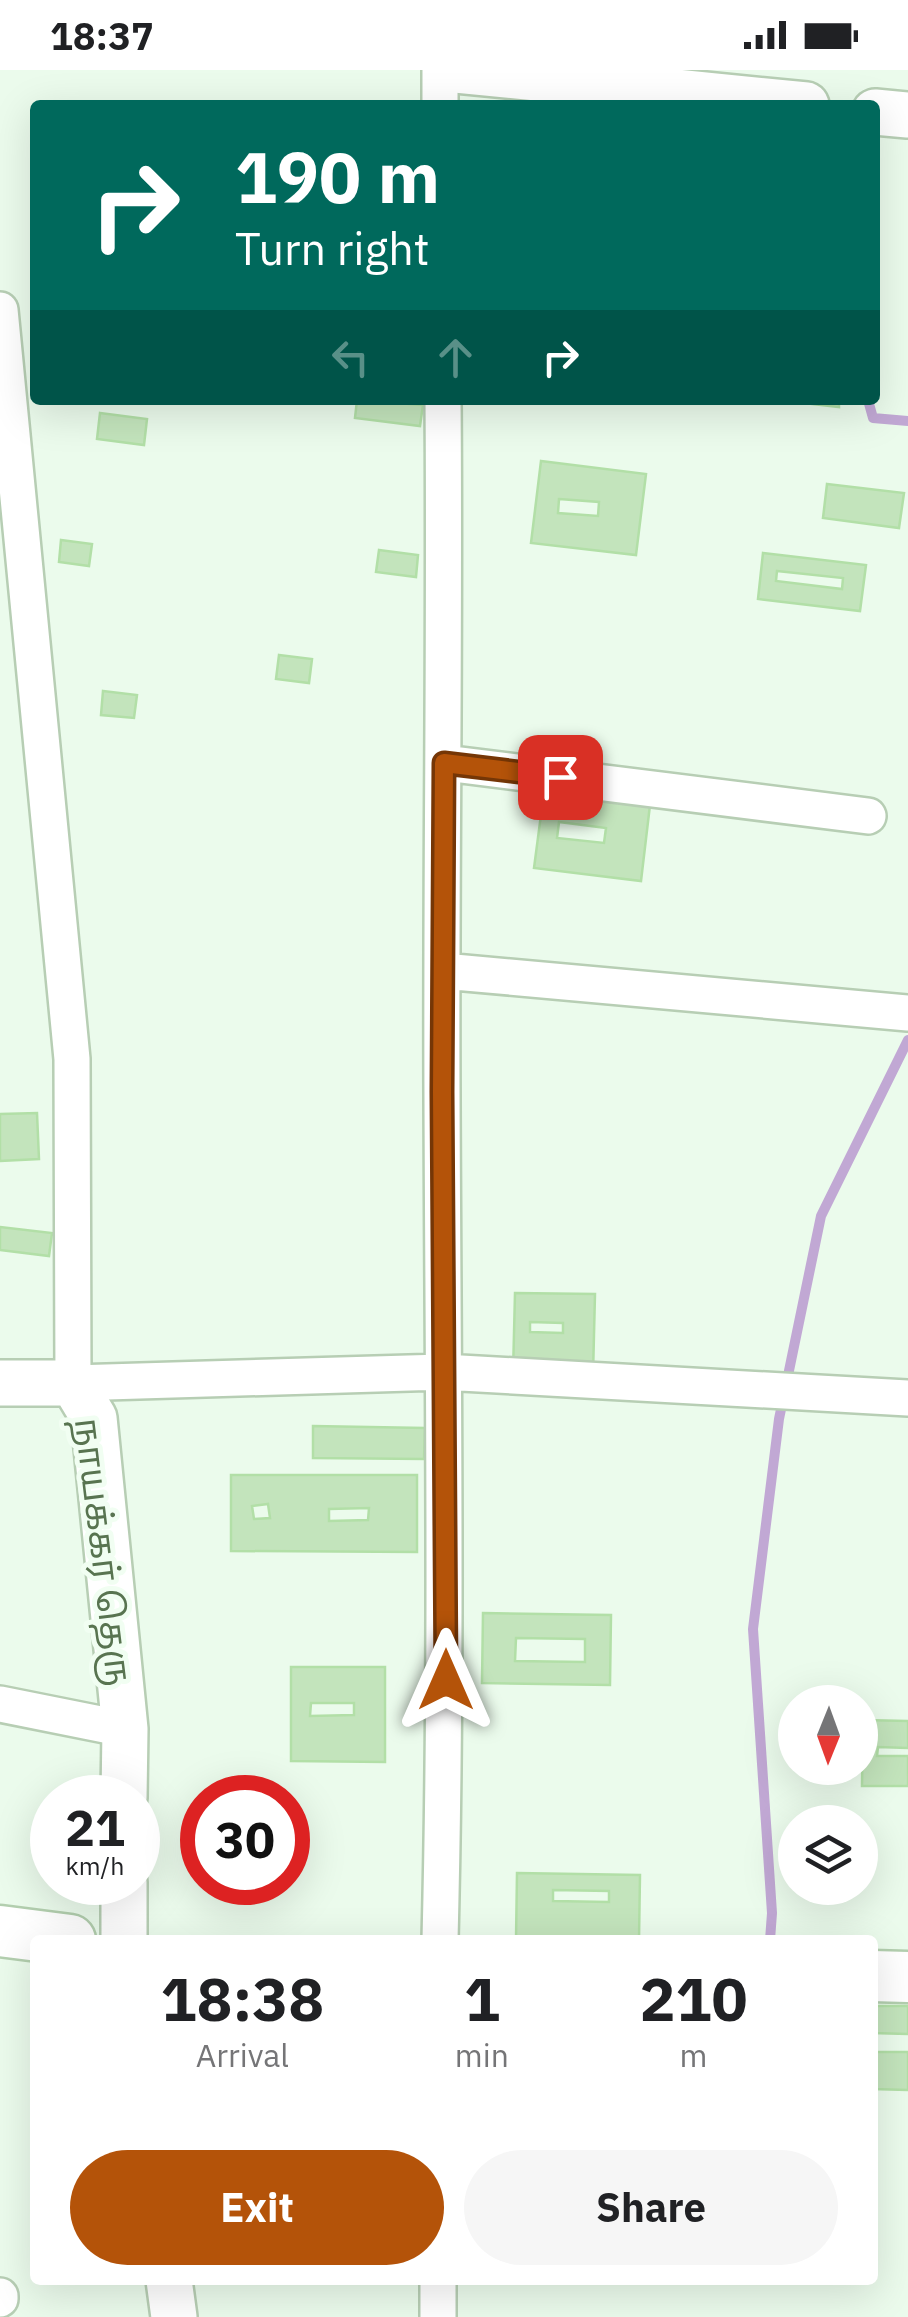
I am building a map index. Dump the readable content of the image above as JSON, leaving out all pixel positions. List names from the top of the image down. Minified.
{"streets":{"street":["நாயக்கர் தெரு"]},"north":"bottom","page":{"status":"18:37","turn":["190 m","Turn right"],"speed":"21 km/h","limit":"30","eta":["18:38","Arrival","1","min","210","m"],"buttons":["Exit","Share"]}}
